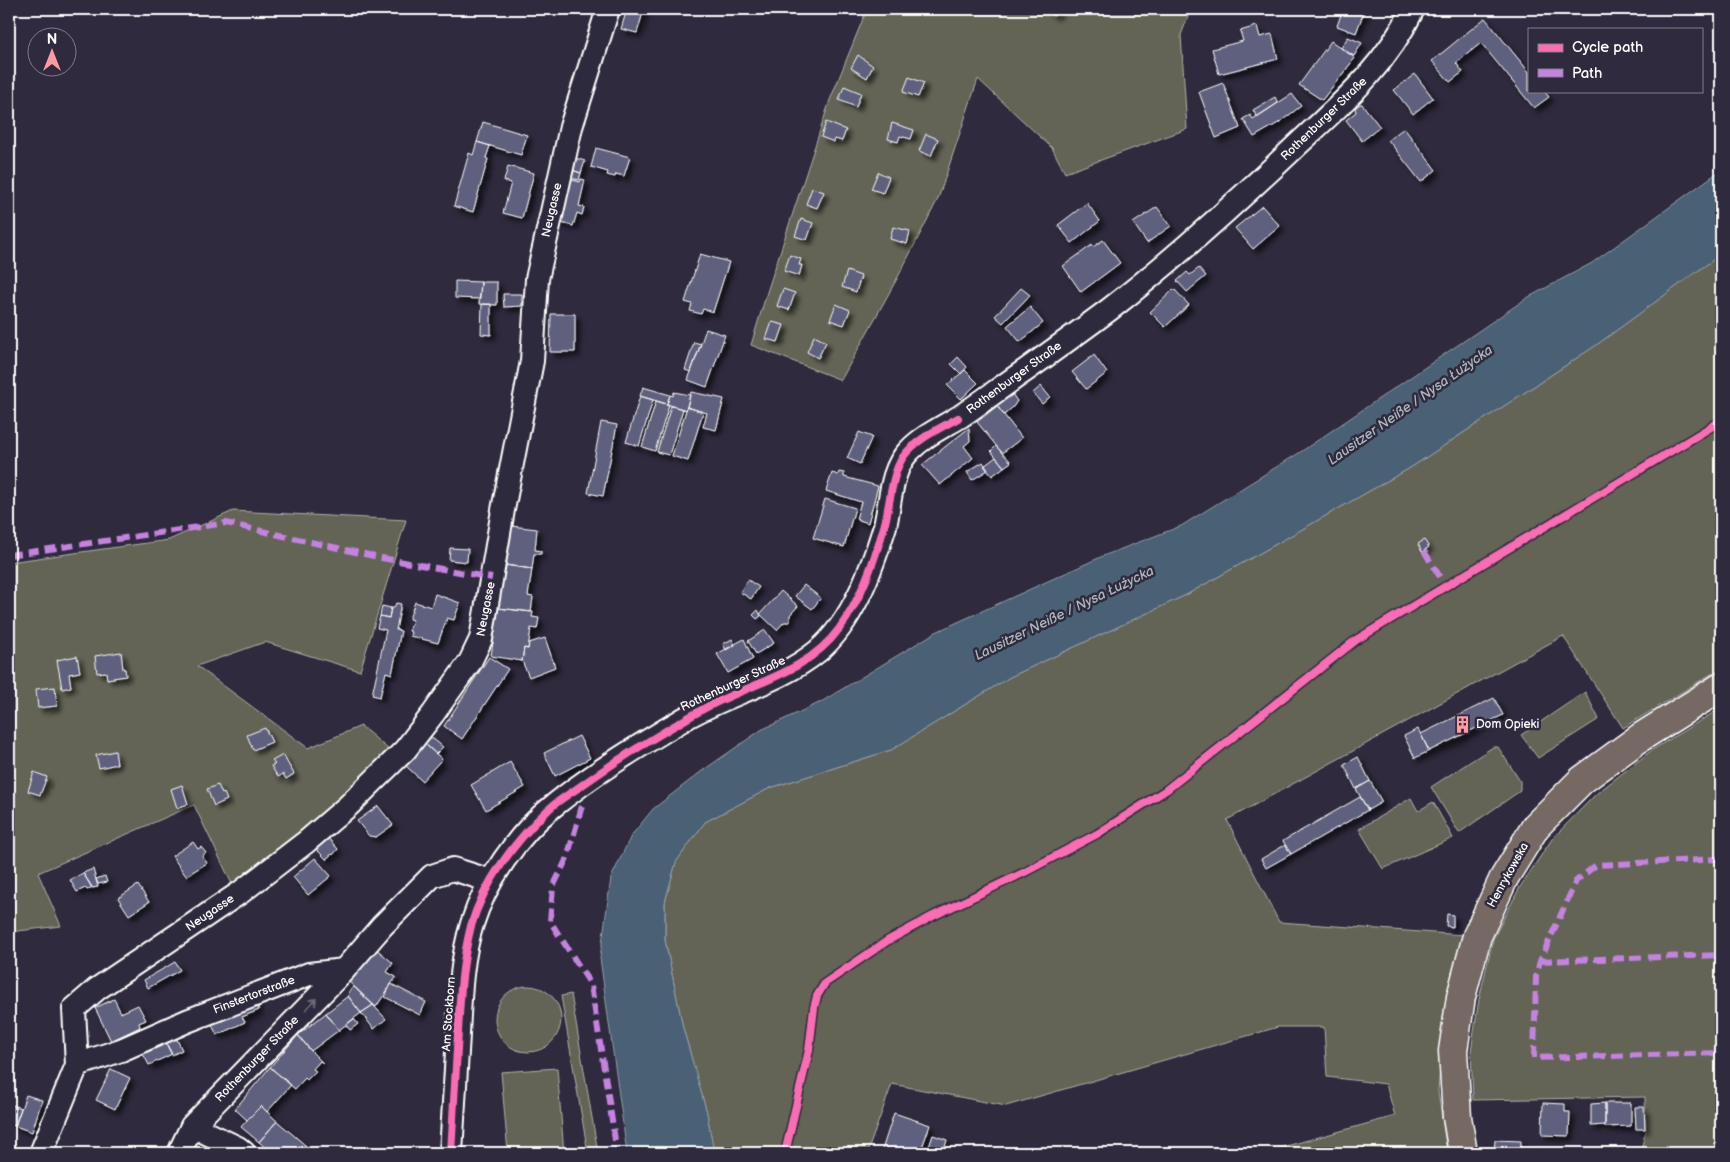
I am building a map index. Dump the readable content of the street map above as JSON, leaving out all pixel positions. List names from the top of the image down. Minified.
{"streets":{"main road":["Henrykowska"],"street":["Rothenburger Straße","Neugasse","Finstertorstraße","Am Stockborn"]},"crossings":[["Rothenburger Straße","Finstertorstraße"],["Rothenburger Straße","Am Stockborn"],["Neugasse","Finstertorstraße"]],"water":["Lausitzer Neiße / Nysa Łużycka"],"places":{"building":["Dom Opieki"]},"legend":["Cycle path","Path"],"north":"top"}
